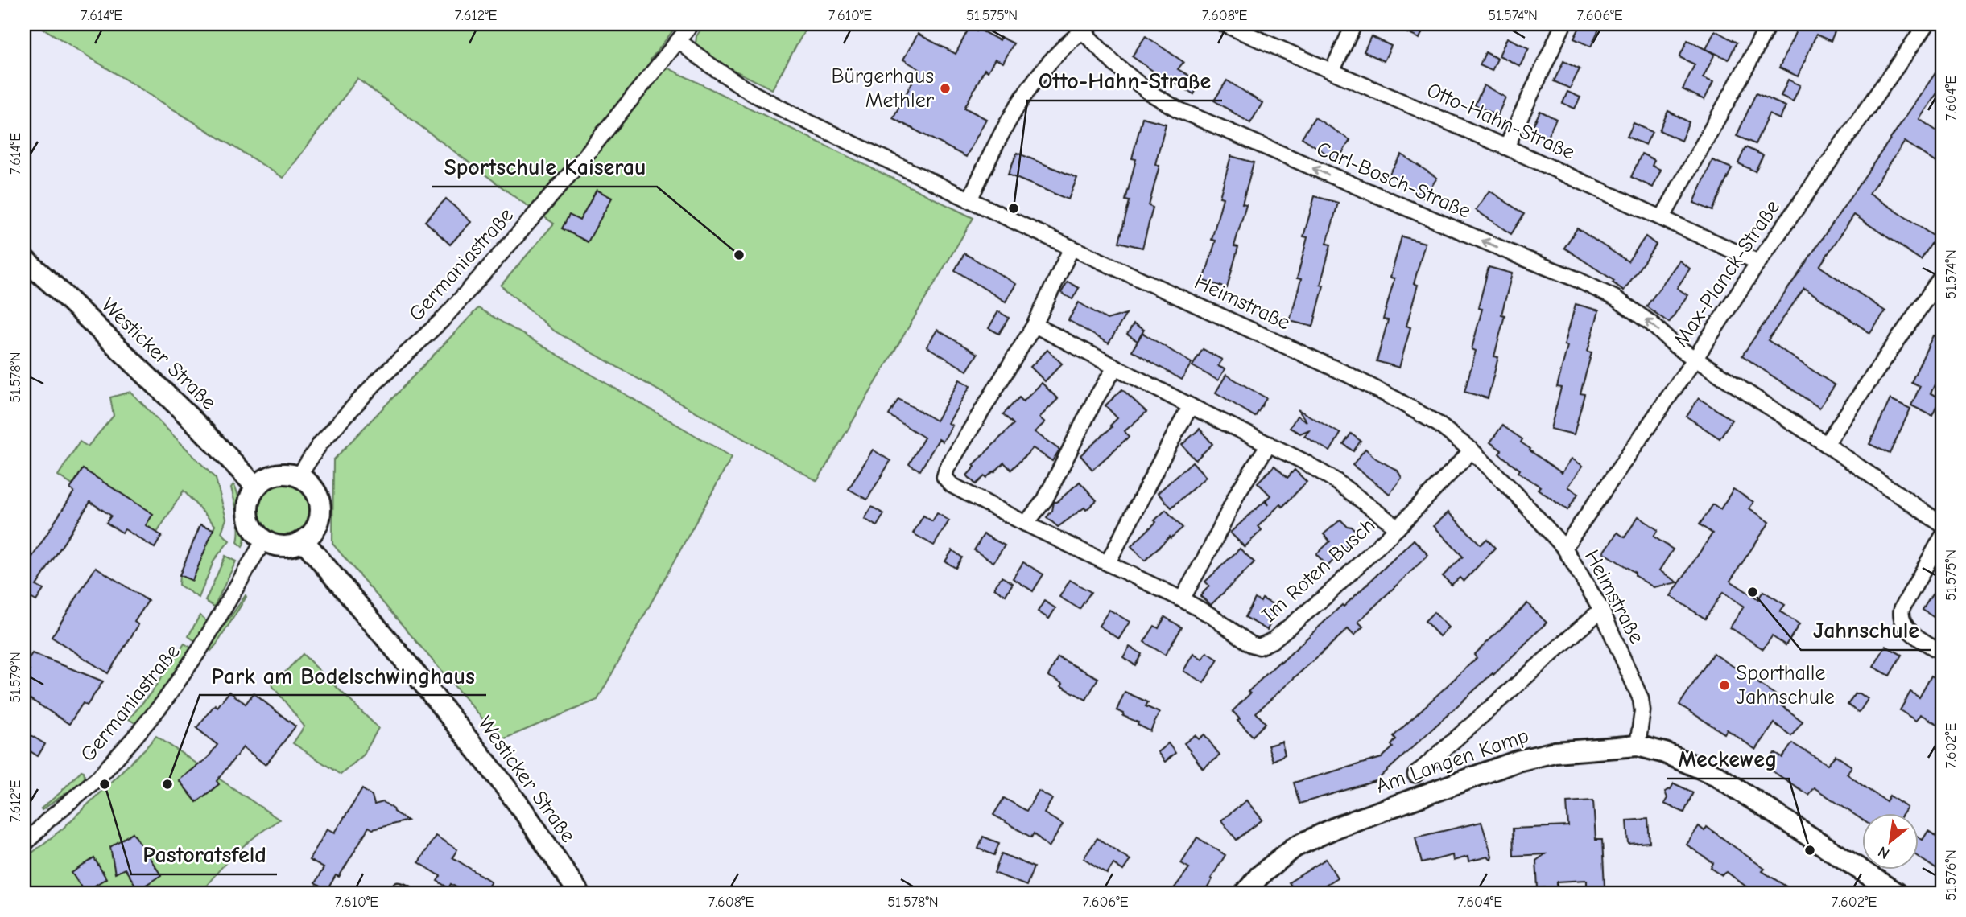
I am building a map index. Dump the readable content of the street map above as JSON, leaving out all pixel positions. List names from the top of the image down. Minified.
{"streets":{"street":["Otto-Hahn-Straße","Carl-Bosch-Straße","Germaniastraße","Max-Planck-Straße","Heimstraße","Westicker Straße","Im Roten Busch","Am Langen Kamp"]},"crossings":[["Otto-Hahn-Straße","Max-Planck-Straße"],["Carl-Bosch-Straße","Max-Planck-Straße"],["Germaniastraße","Heimstraße"],["Germaniastraße","Westicker Straße"],["Max-Planck-Straße","Heimstraße"],["Heimstraße","Im Roten Busch"],["Heimstraße","Am Langen Kamp"]],"one_way":["Carl-Bosch-Straße"],"places":["Bürgerhaus Methler","Otto-Hahn-Straße","Sportschule Kaiserau","Jahnschule","Sporthalle Jahnschule","Pastoratsfeld","Park am Bodelschwinghaus","Meckeweg"],"north":"bottom left","coordinates":["7.614°E","7.612°E","7.610°E","51.575°N","7.608°E","51.574°N","7.606°E","7.604°E","51.578°N","51.579°N","7.602°E","51.576°N"]}
